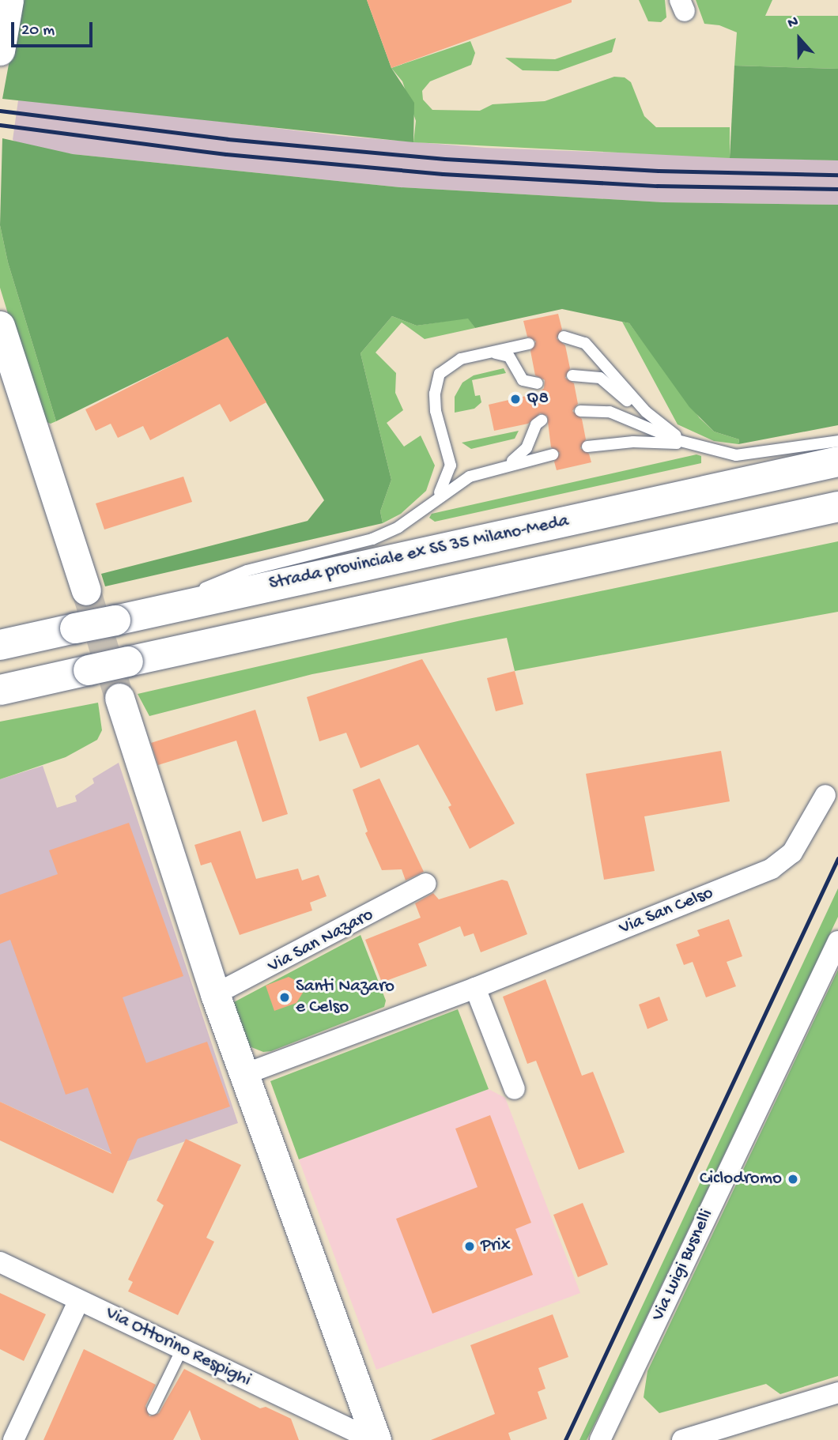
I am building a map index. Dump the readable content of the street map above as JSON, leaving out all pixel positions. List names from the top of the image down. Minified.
{"streets":{"highway":["Strada provinciale ex SS 35 Milano-Meda"],"street":["Via San Celso","Via San Nazaro","Via Luigi Busnelli","Via Ottorino Respighi"]},"places":["Q8","Santi Nazaro e Celso","Ciclodromo","Prix"],"scale_bar":"20 m","north":"top"}
